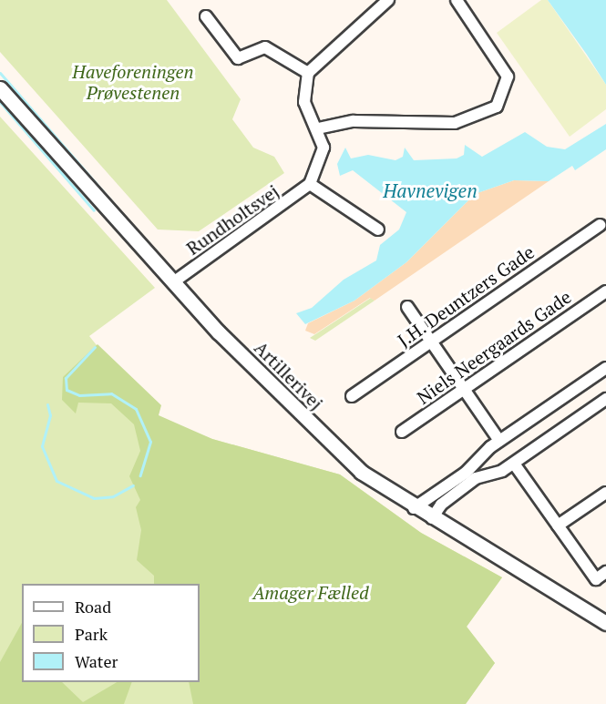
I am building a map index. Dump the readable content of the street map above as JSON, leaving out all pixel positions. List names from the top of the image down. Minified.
{"streets":{"street":["Rundholtsvej","J.H. Deuntzers Gade","Niels Neergaards Gade","Artillerivej"]},"crossings":[["Rundholtsvej","Artillerivej"]],"water":["Havnevigen"],"parks":["Haveforeningen Prøvestenen","Amager Fælled"],"legend":["Road","Park","Water"]}
